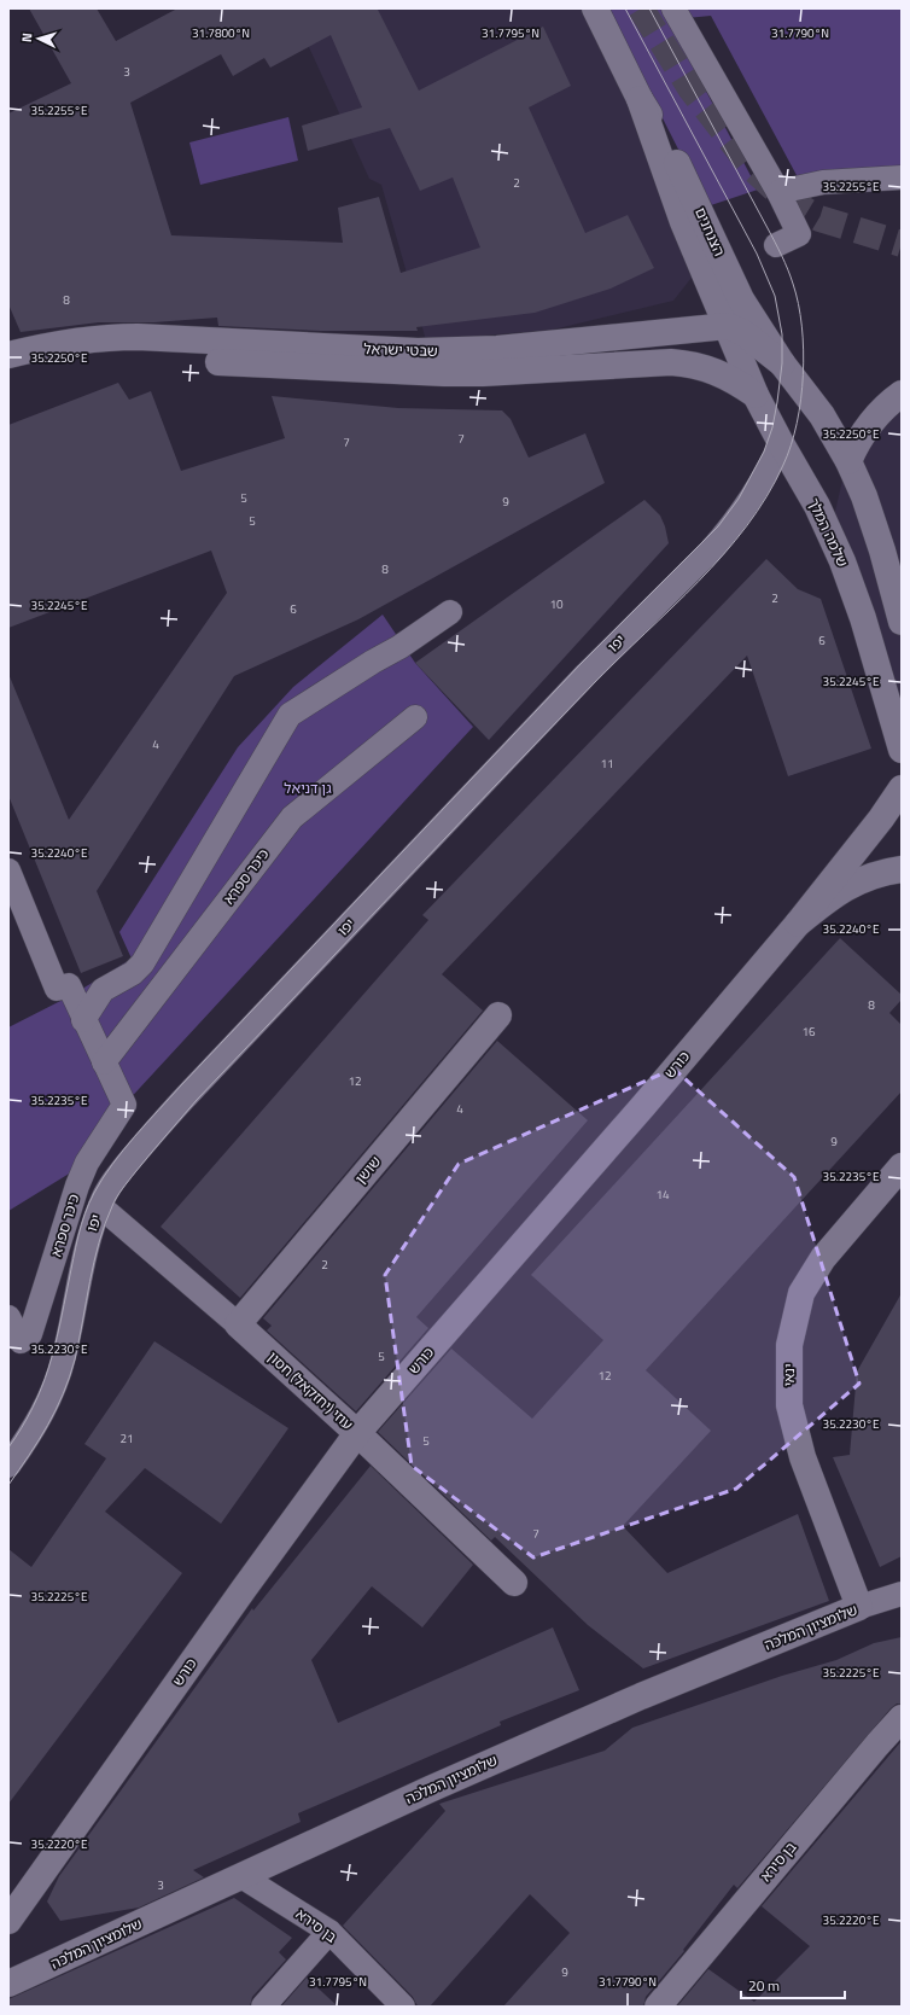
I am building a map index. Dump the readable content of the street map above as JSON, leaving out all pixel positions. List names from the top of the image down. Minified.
{"streets":{"street":["הצנחנים","שבטי ישראל","שלמה המלך","יפו","כיכר ספרא","כורש","שושן","ינאי","עוזי (יחזקאל) חסון","שלומציון המלכה","בן סירא"]},"crossings":[["הצנחנים","שבטי ישראל"],["הצנחנים","שלמה המלך"],["שבטי ישראל","שלמה המלך"],["שלמה המלך","יפו"],["יפו","עוזי (יחזקאל) חסון"],["כורש","עוזי (יחזקאל) חסון"],["שושן","עוזי (יחזקאל) חסון"],["ינאי","שלומציון המלכה"],["שלומציון המלכה","בן סירא"]],"parks":["גן דניאל"],"house_numbers":["3","2","8","7","7","5","9","5","8","2","10","6","6","4","11","8","16","12","4","9","14","2","5","12","21","5","7","3","9"],"scale_bar":"20 m","north":"left","coordinates":["31.7800°N","31.7795°N","31.7790°N","35.2255°E","35.2250°E","35.2245°E","35.2240°E","35.2235°E","35.2230°E","35.2225°E","35.2220°E"]}
